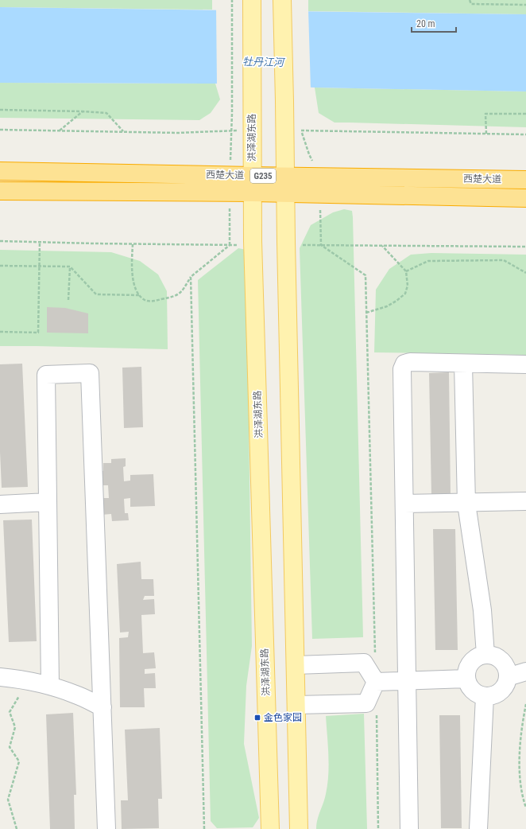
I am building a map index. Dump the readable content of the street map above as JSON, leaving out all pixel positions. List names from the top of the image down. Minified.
{"streets":{"highway":["西楚大道","G235"],"main road":["洪泽湖东路"]},"crossings":[["洪泽湖东路","西楚大道"]],"water":["牡丹江河"],"places":{"transit":["金色家园"]},"scale_bar":"20 m"}
